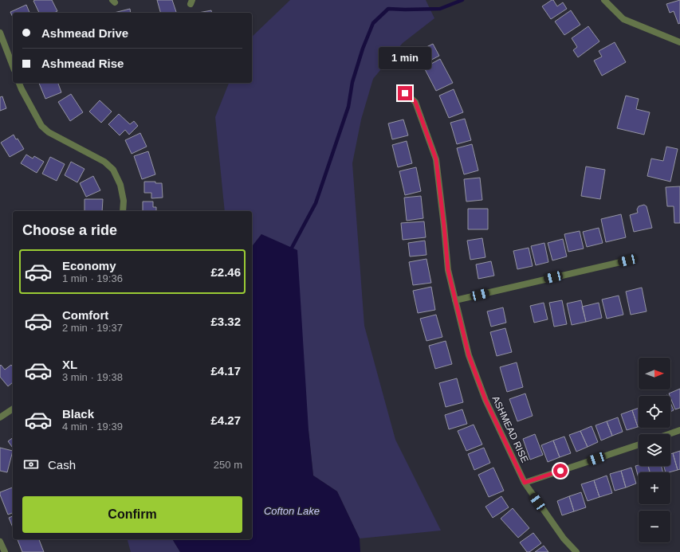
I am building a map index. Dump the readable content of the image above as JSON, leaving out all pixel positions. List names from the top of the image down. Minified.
{"streets":{"street":["ASHMEAD RISE"]},"water":["Cofton Lake"],"north":"right","page":{"banner":["Ashmead Drive","Ashmead Rise"],"bubble":"1 min","heading":"Choose a ride","list":[{"name":"Economy","note":"1 min · 19:36","value":"£2.46"},{"name":"Comfort","note":"2 min · 19:37","value":"£3.32"},{"name":"XL","note":"3 min · 19:38","value":"£4.17"},{"name":"Black","note":"4 min · 19:39","value":"£4.27"}],"map_buttons":["+","−"],"pay":["Cash","250 m"],"buttons":"Confirm"}}
